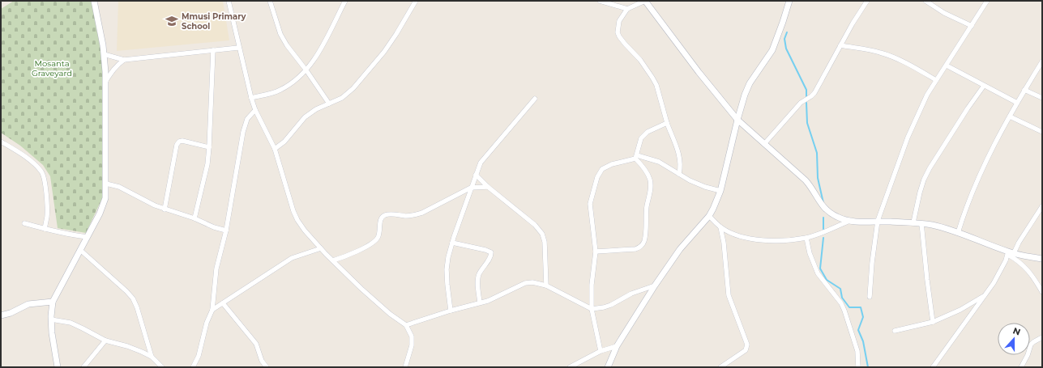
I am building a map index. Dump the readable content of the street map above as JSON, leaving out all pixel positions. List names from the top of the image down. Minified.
{"parks":["Mosanta Graveyard"],"places":{"school or university":["Mmusi Primary School"]},"north":"top"}
